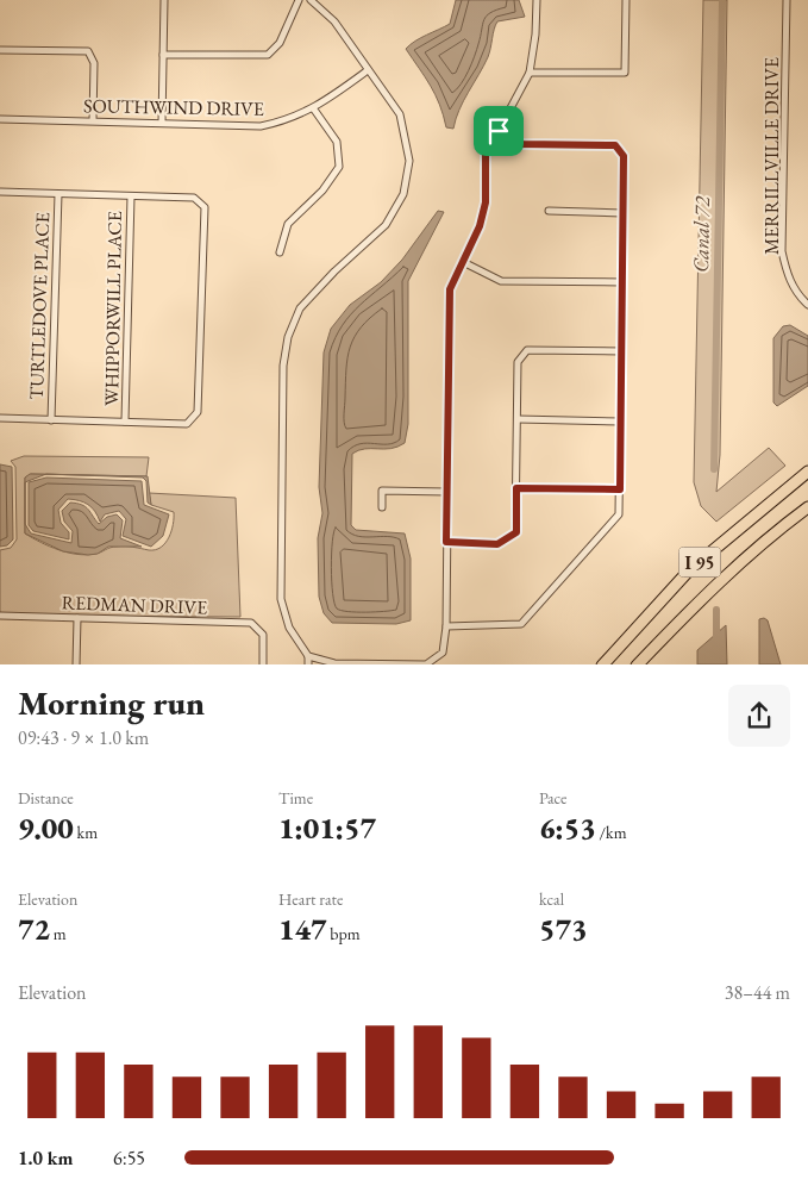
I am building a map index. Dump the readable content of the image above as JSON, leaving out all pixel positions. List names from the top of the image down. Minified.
{"streets":{"highway":["I 95"],"street":["SOUTHWIND DRIVE","MERRILLVILLE DRIVE","TURTLEDOVE PLACE","WHIPPORWILL PLACE","REDMAN DRIVE"]},"water":["Canal 72"],"page":{"heading":["Morning run","09:43 · 9 × 1.0 km"],"stats":[["Distance","9.00 km"],["Time","1:01:57"],["Pace","6:53 /km"],["Elevation","72 m"],["Heart rate","147 bpm"],["kcal","573"]],"chart":["Elevation","38–44 m"],"list":[{"name":"1.0 km","note":"6:55"}]}}
